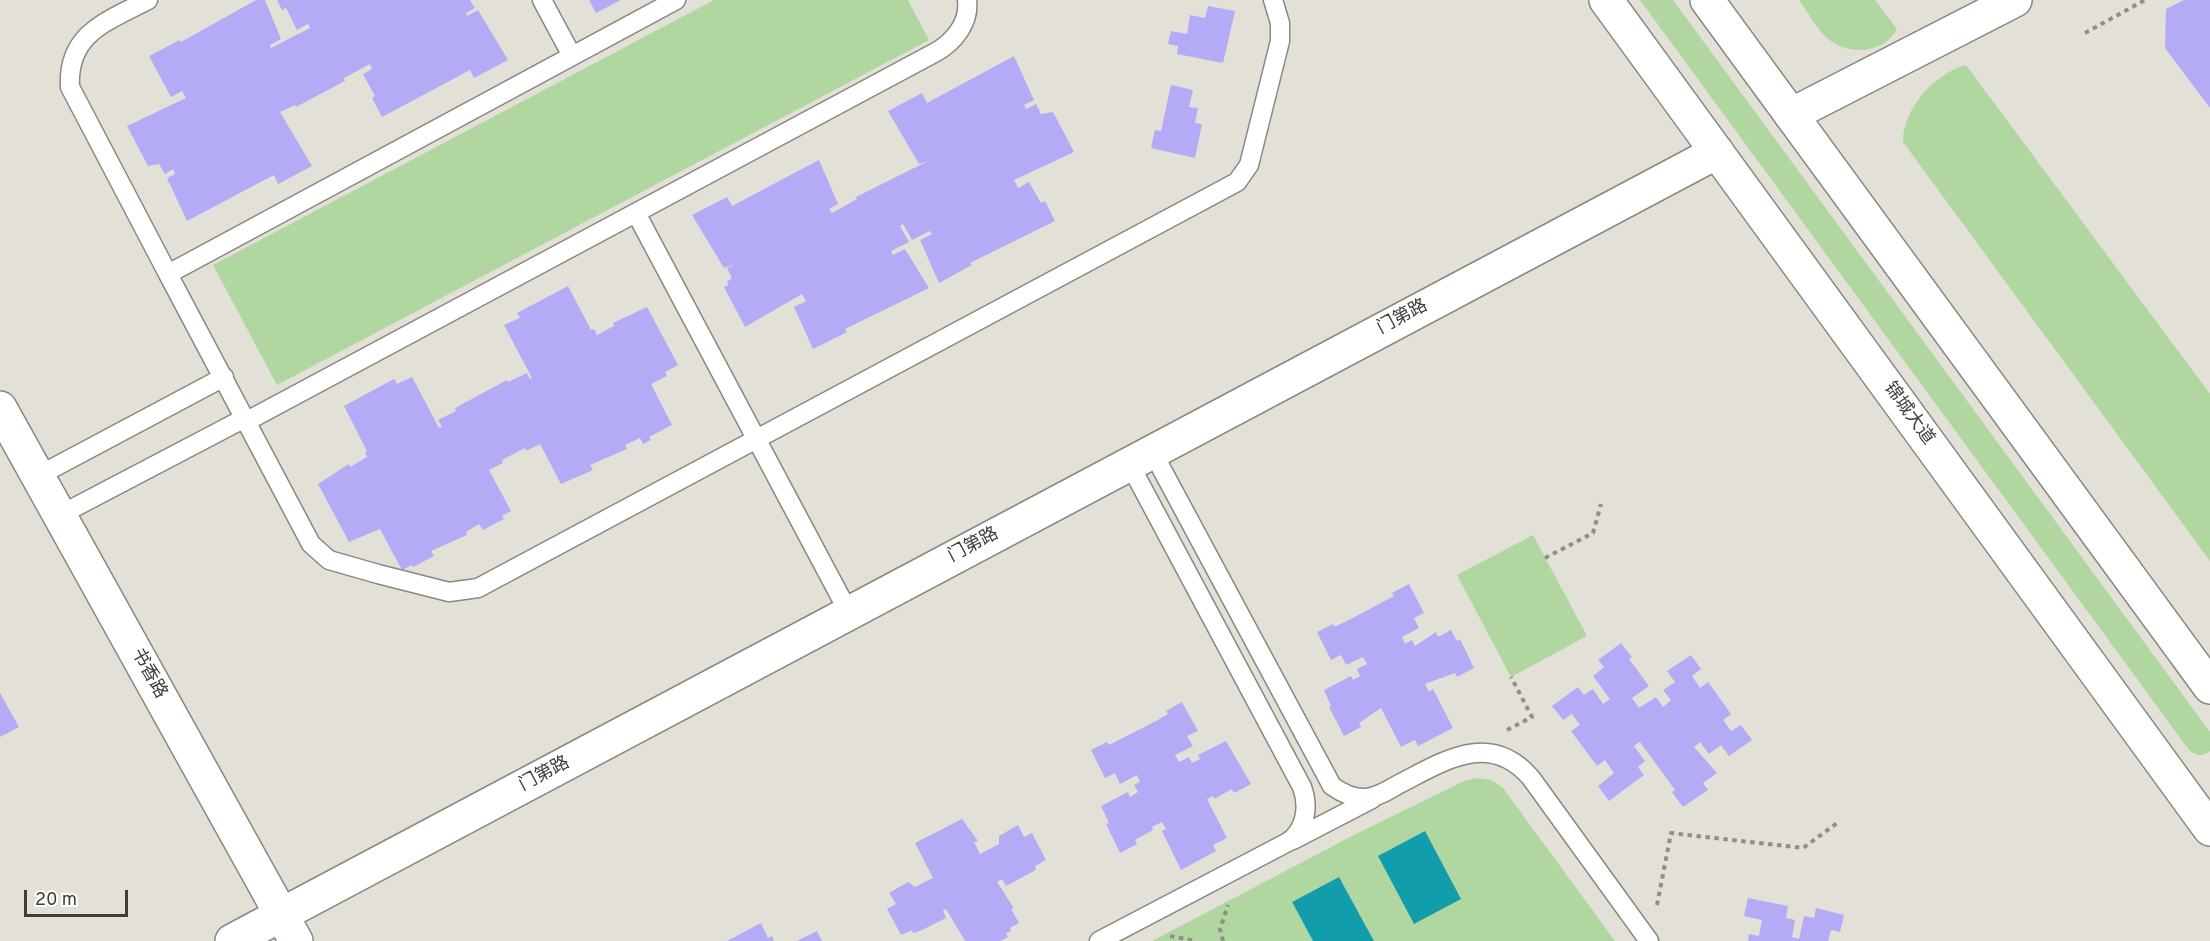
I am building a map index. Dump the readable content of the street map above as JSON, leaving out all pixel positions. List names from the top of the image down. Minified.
{"streets":{"street":["门第路","锦城大道","书香路"]},"crossings":[["门第路","锦城大道"],["门第路","书香路"]],"scale_bar":"20 m"}
